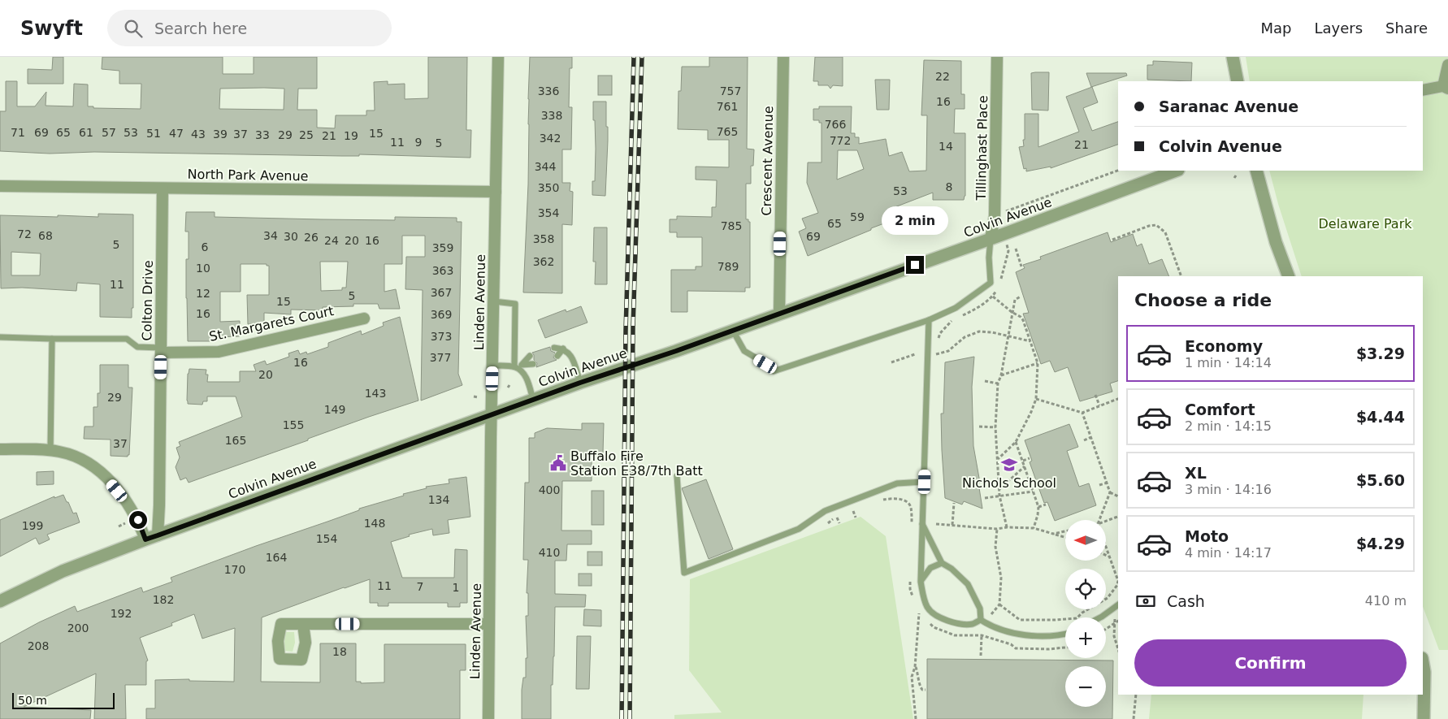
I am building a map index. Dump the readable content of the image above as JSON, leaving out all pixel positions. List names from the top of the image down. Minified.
{"streets":{"street":["Tillinghast Place","Crescent Avenue","North Park Avenue","Colvin Avenue","Colton Drive","Linden Avenue","St. Margarets Court"]},"crossings":[["Tillinghast Place","Colvin Avenue"],["Crescent Avenue","Colvin Avenue"],["North Park Avenue","Colton Drive"],["North Park Avenue","Linden Avenue"],["Colvin Avenue","Colton Drive"],["Colvin Avenue","Linden Avenue"],["Colton Drive","St. Margarets Court"]],"parks":["Delaware Park"],"places":{"public building":["Buffalo Fire Station E38/7th Batt"],"school or university":["Nichols School"]},"house_numbers":["22","336","757","16","761","338","766","765","71","69","65","61","57","53","51","47","15","43","39","37","33","29","25","21","19","342","772","11","9","5","21","14","344","8","350","53","354","59","65","785","72","68","34","30","69","26","358","24","20","16","5","6","359","362","789","10","363","11","367","12","5","15","16","369","373","377","16","20","143","29","149","155","165","37","400","134","148","199","154","410","164","170","11","7","1","182","192","200","208","18"],"scale_bar":"50 m","north":"left","page":{"header":"Swyft","search":"Search here","nav":["Map","Layers","Share"],"banner":["Saranac Avenue","Colvin Avenue"],"bubble":"2 min","heading":"Choose a ride","list":[{"name":"Economy","note":"1 min · 14:14","value":"$3.29"},{"name":"Comfort","note":"2 min · 14:15","value":"$4.44"},{"name":"XL","note":"3 min · 14:16","value":"$5.60"},{"name":"Moto","note":"4 min · 14:17","value":"$4.29"}],"map_buttons":["+","−"],"pay":["Cash","410 m"],"buttons":"Confirm","scale":"50 m"}}
